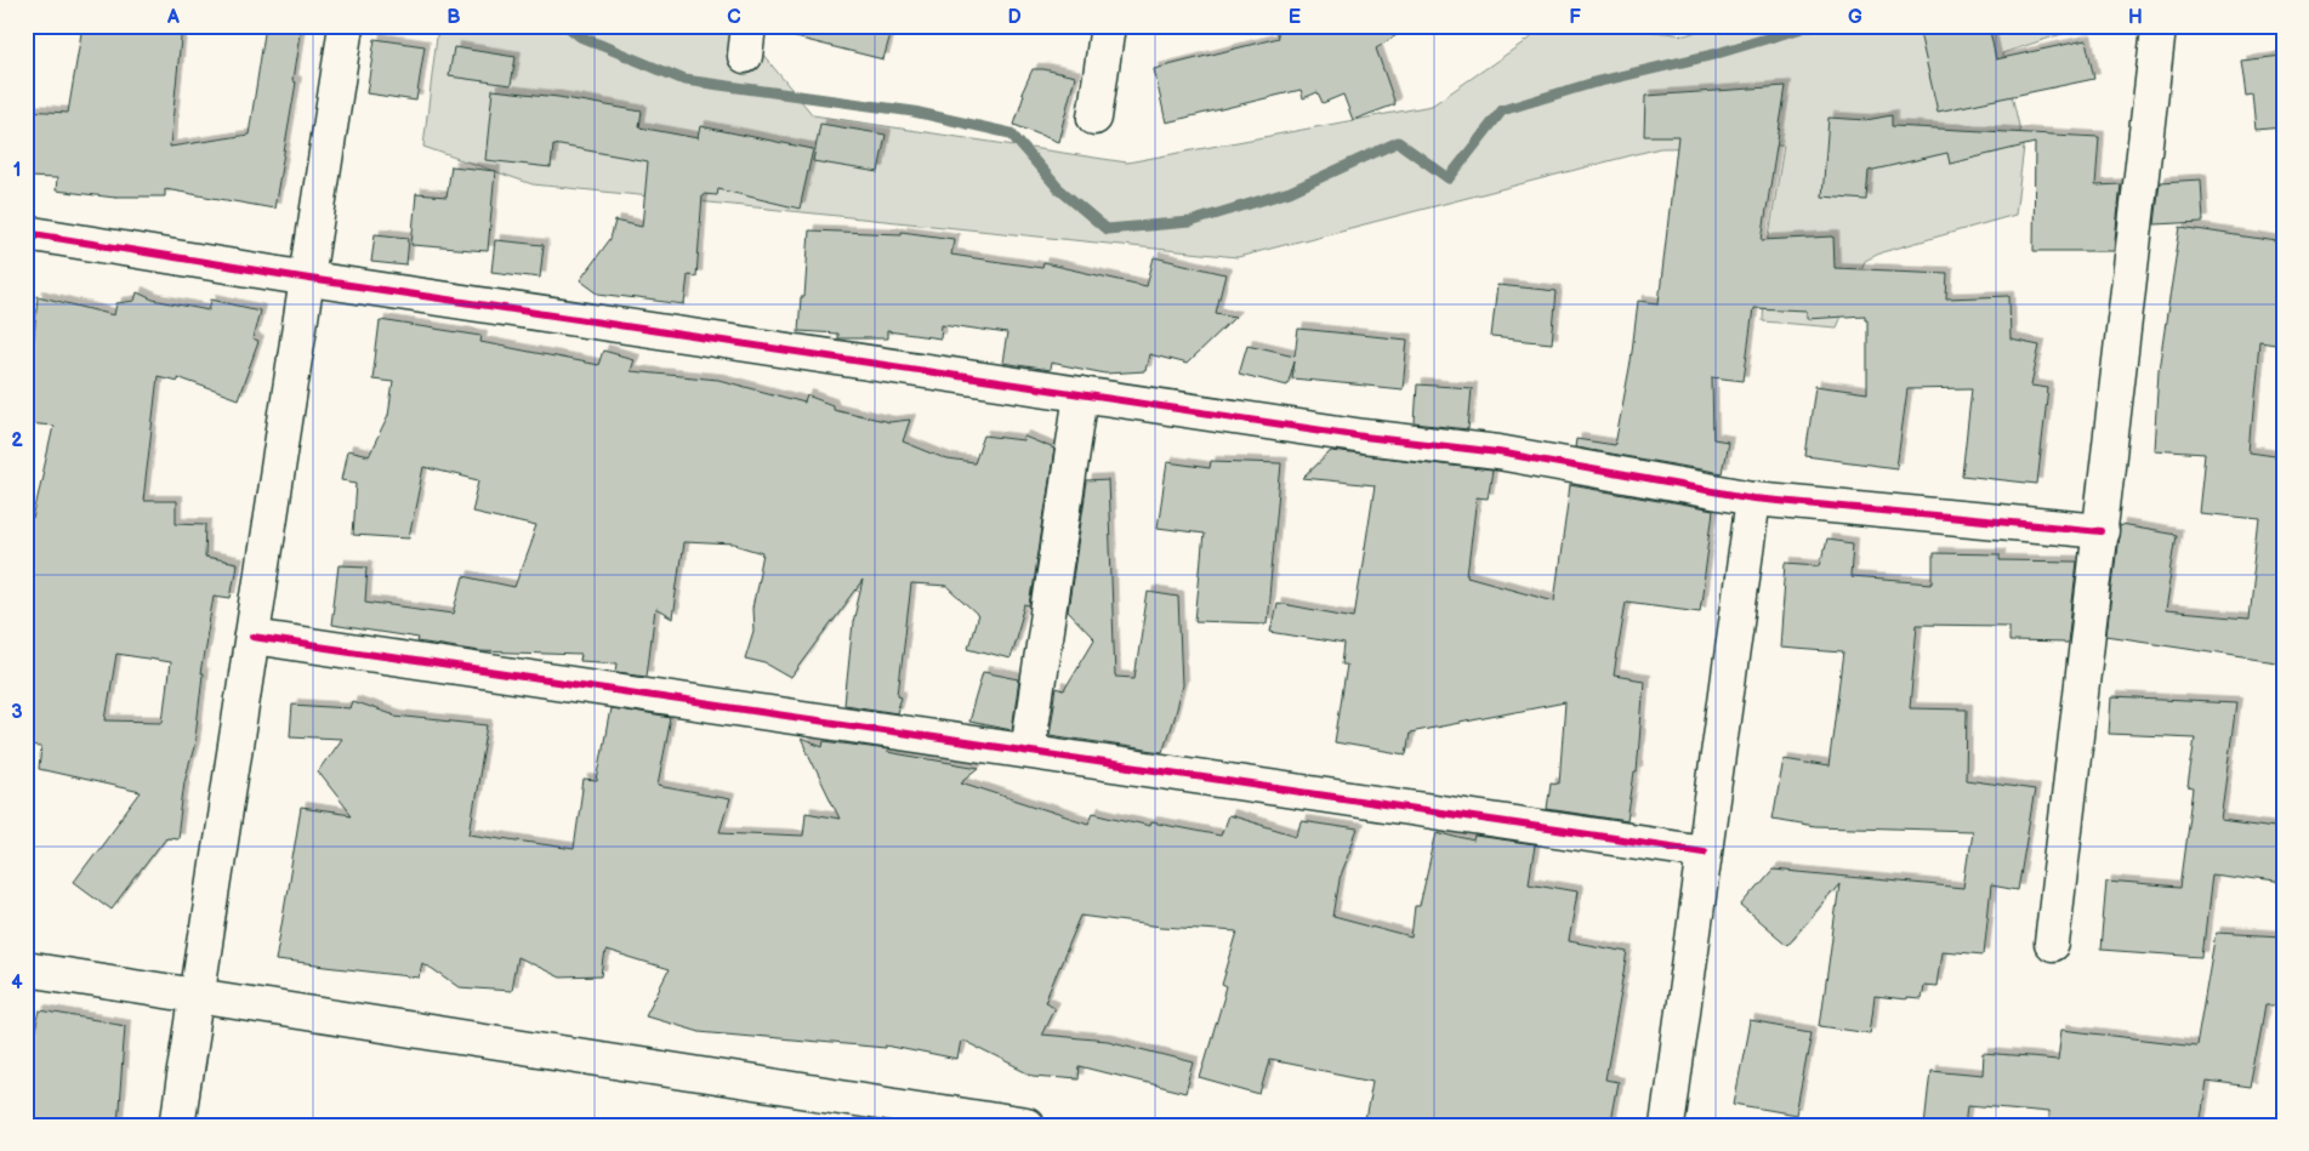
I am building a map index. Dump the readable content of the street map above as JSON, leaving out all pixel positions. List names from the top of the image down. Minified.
{"grid":{"columns":["A","B","C","D","E","F","G","H"],"rows":["1","2","3","4"]}}
